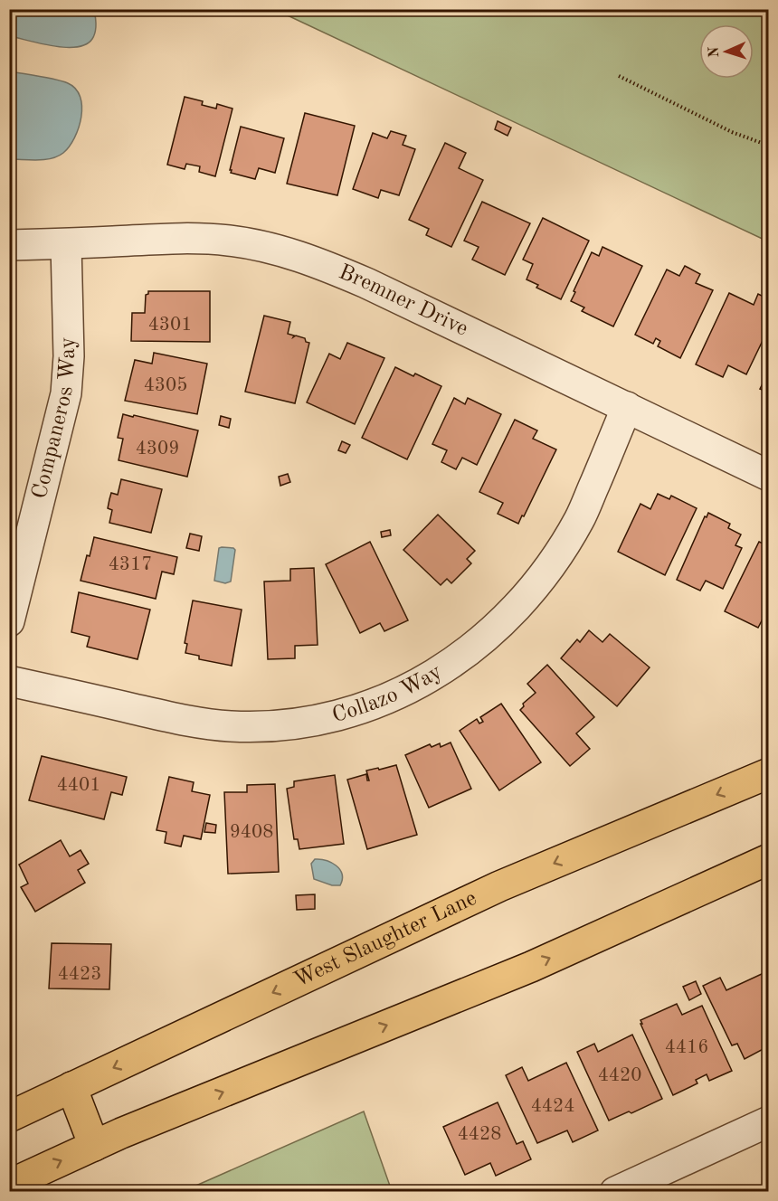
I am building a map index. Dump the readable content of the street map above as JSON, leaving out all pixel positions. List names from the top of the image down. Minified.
{"streets":{"main road":["West Slaughter Lane"],"street":["Bremner Drive","Companeros Way","Collazo Way"]},"crossings":[["Bremner Drive","Companeros Way"],["Bremner Drive","Collazo Way"]],"house_numbers":["4301","4305","4309","4317","4401","9408","4423","4416","4420","4424","4428"],"north":"left"}
